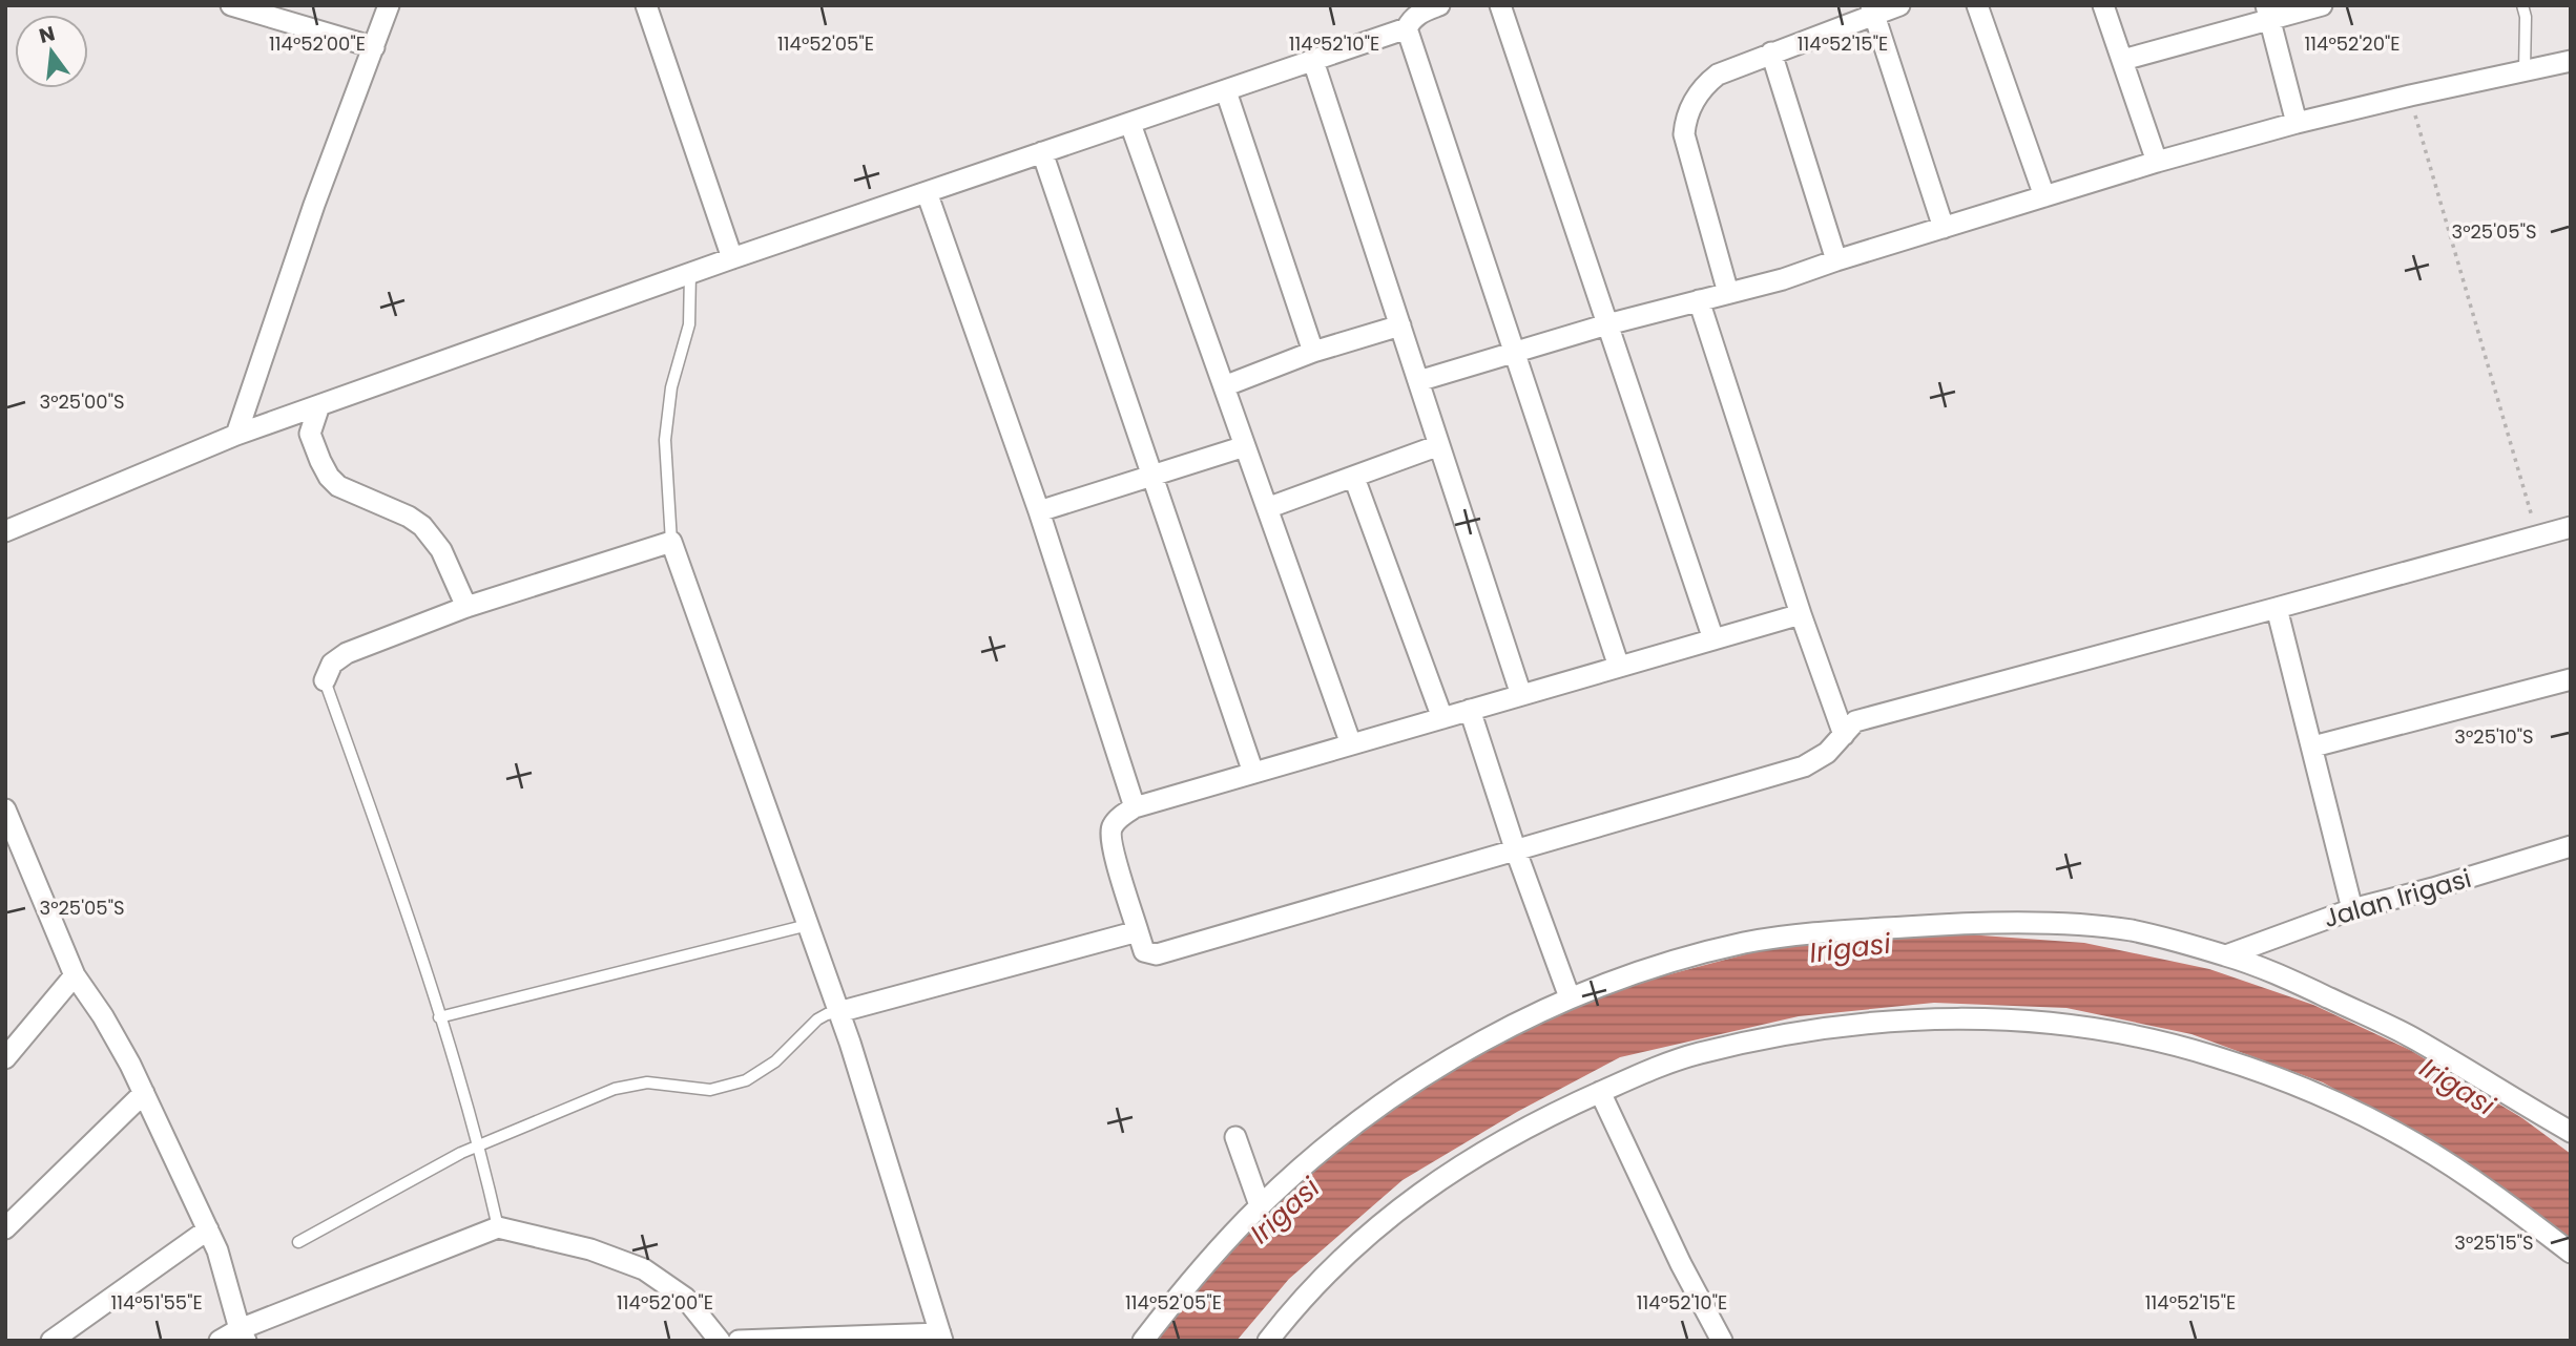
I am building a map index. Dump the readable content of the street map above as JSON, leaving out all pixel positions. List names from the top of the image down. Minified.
{"streets":{"street":["Jalan Irigasi"]},"water":["Irigasi"],"north":"top","coordinates":["114°52'00\"E","114°52'05\"E","114°52'10\"E","114°52'15\"E","114°52'20\"E","3°25'05\"S","3°25'00\"S","3°25'10\"S","3°25'15\"S","114°51'55\"E"]}
